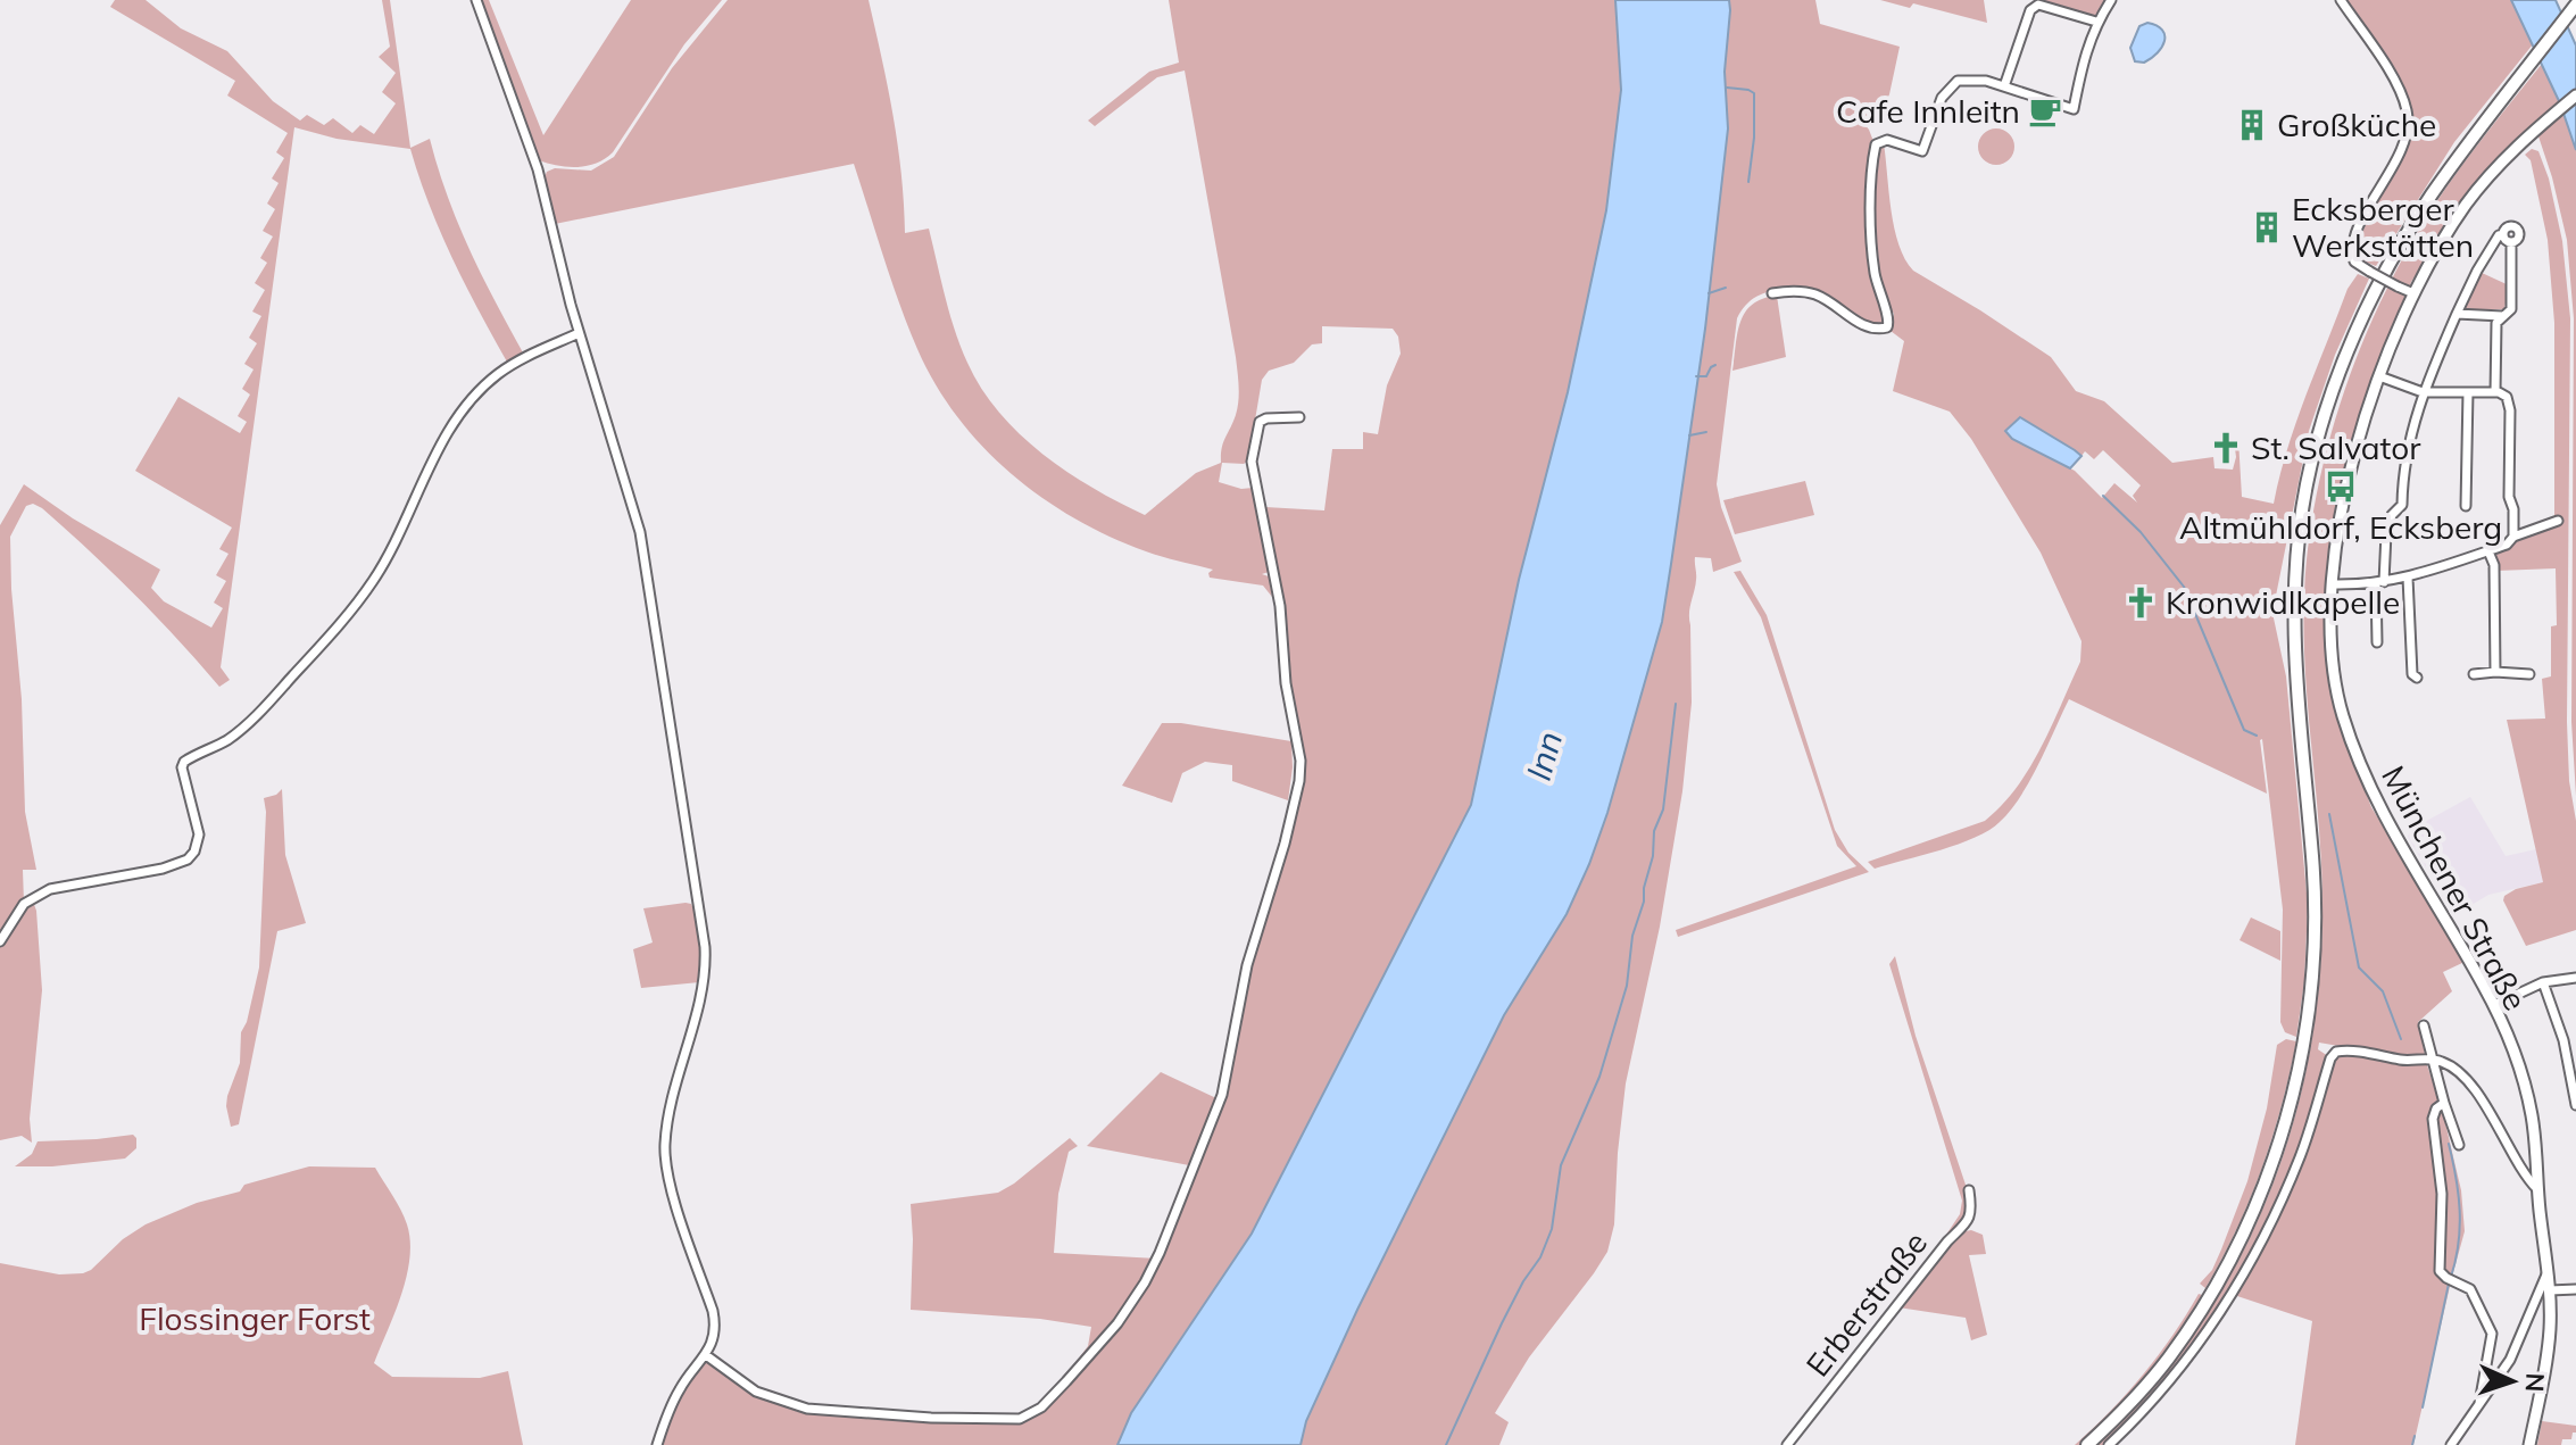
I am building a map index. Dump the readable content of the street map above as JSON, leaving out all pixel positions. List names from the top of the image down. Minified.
{"streets":{"street":["Münchener Straße","Erberstraße"]},"water":["Inn"],"parks":["Flossinger Forst"],"places":{"cafe":["Cafe Innleitn"],"building":["Großküche","Ecksberger Werkstätten"],"church":["St. Salvator","Kronwidlkapelle"],"bus stop":["Altmühldorf, Ecksberg"]},"north":"right"}
